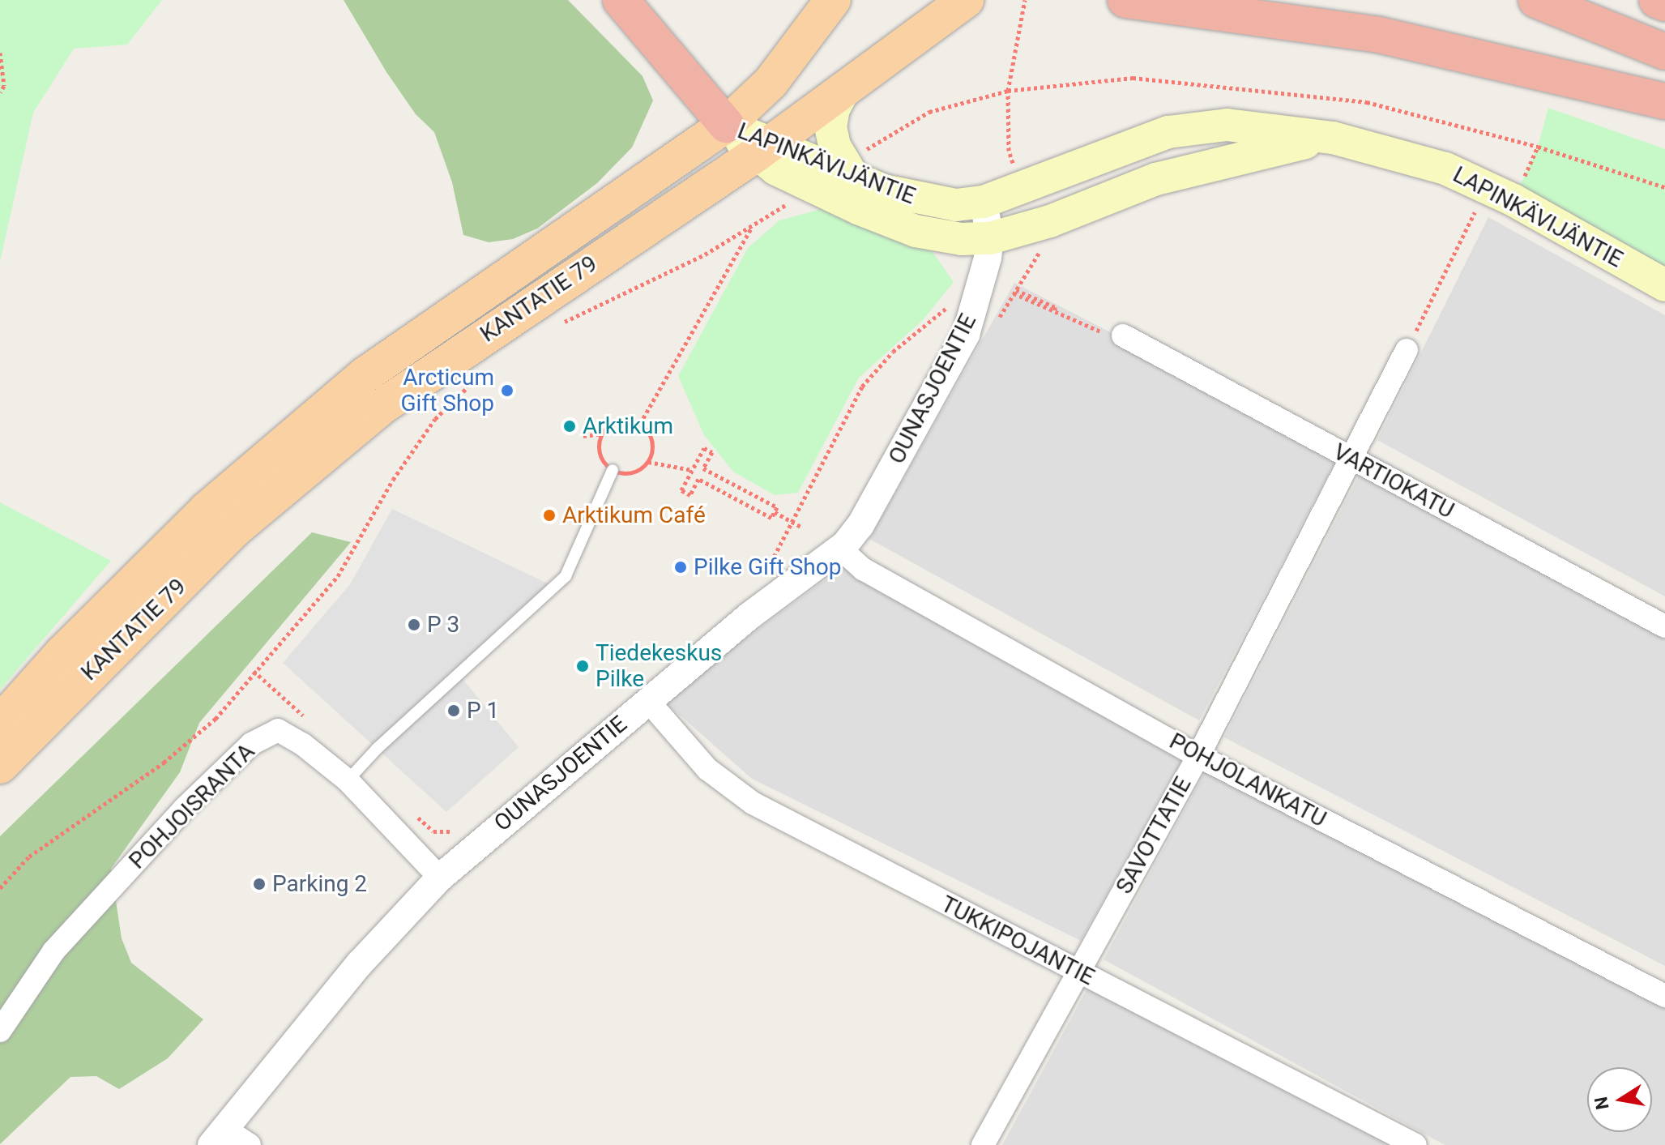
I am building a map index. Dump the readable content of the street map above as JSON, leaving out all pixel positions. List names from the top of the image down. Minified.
{"streets":{"main road":["LAPINKÄVIJÄNTIE","KANTATIE 79"],"street":["OUNASJOENTIE","VARTIOKATU","POHJOLANKATU","POHJOISRANTA","SAVOTTATIE","TUKKIPOJANTIE"]},"crossings":[["LAPINKÄVIJÄNTIE","KANTATIE 79"],["LAPINKÄVIJÄNTIE","OUNASJOENTIE"],["OUNASJOENTIE","POHJOLANKATU"],["OUNASJOENTIE","POHJOISRANTA"],["OUNASJOENTIE","TUKKIPOJANTIE"],["VARTIOKATU","SAVOTTATIE"],["POHJOLANKATU","SAVOTTATIE"],["SAVOTTATIE","TUKKIPOJANTIE"]],"places":["Arcticum Gift Shop","Arktikum","Arktikum Café","Pilke Gift Shop","P 3","Tiedekeskus Pilke","P 1","Parking 2"],"north":"left"}
